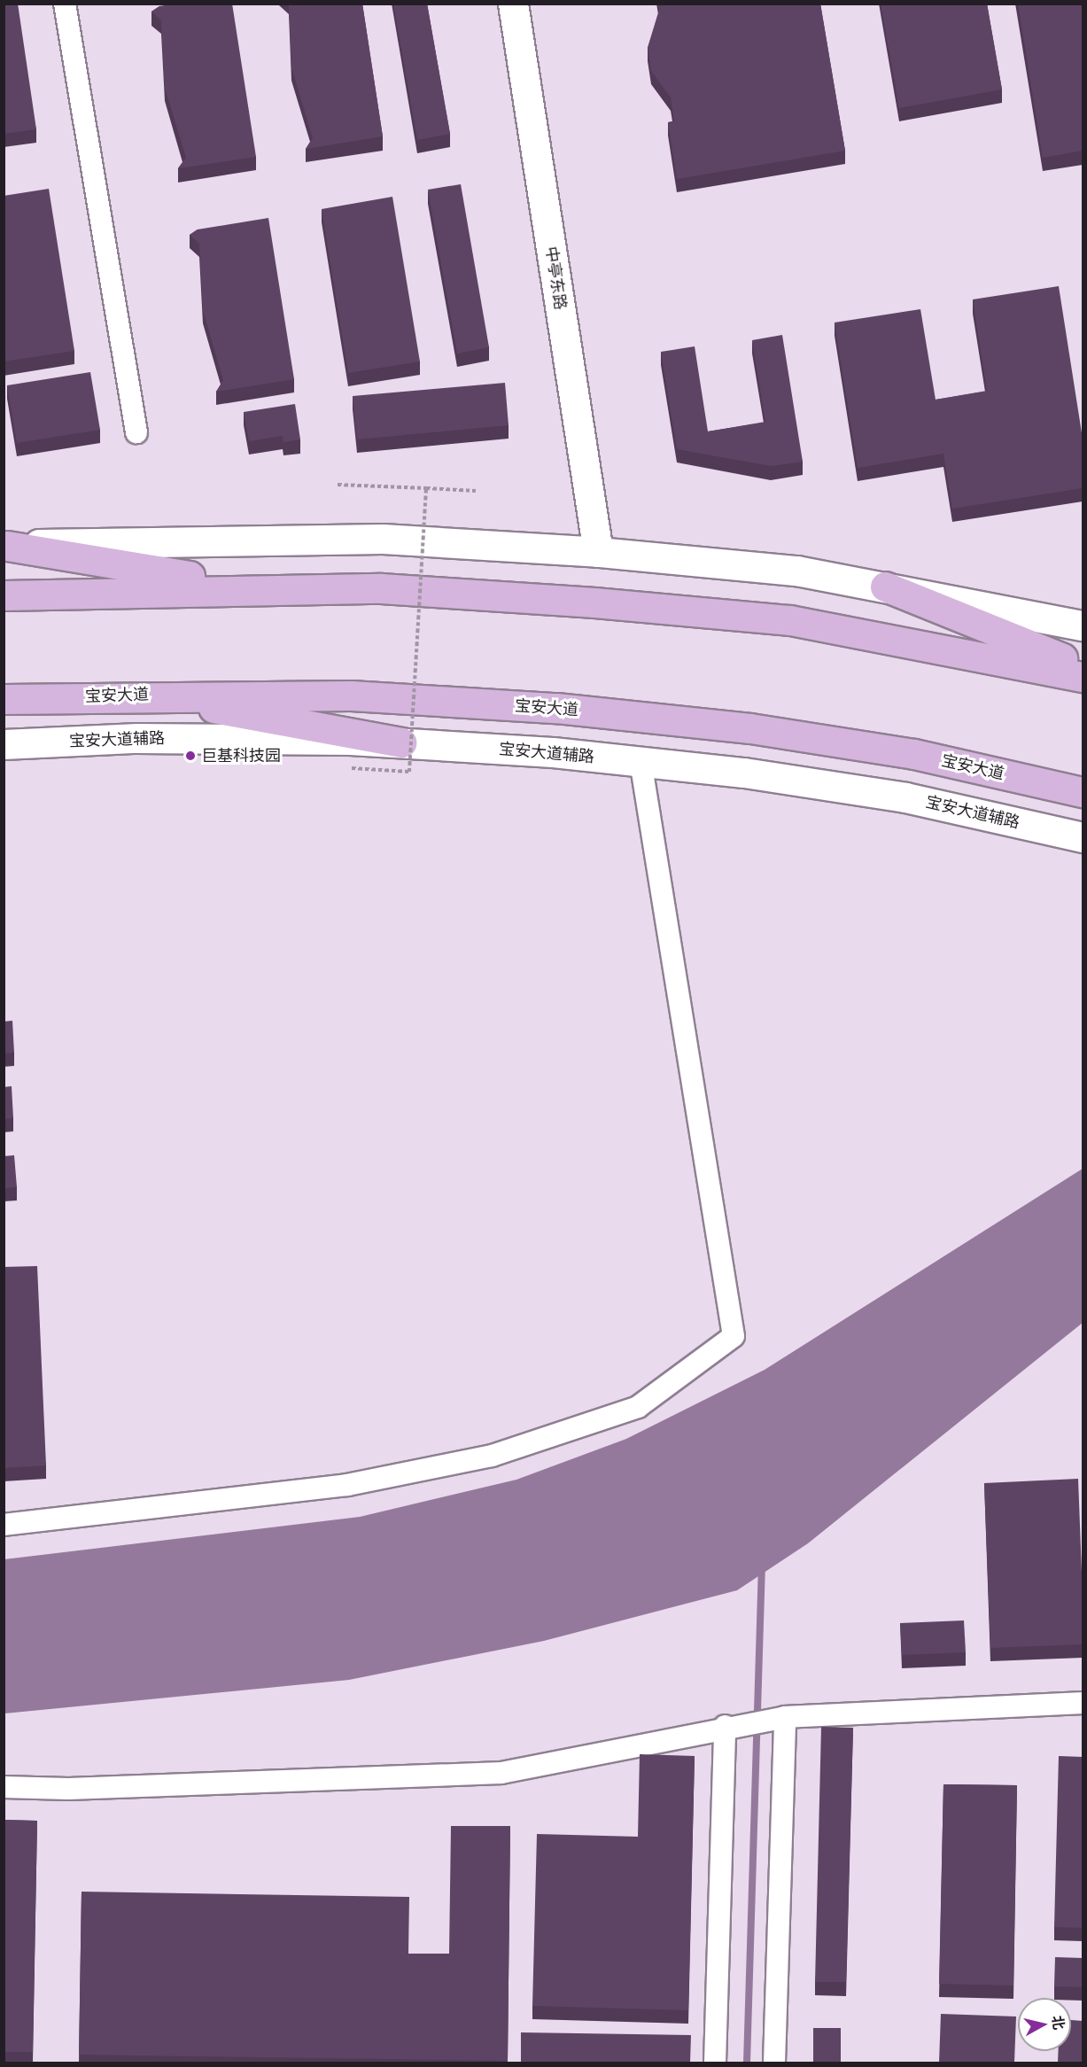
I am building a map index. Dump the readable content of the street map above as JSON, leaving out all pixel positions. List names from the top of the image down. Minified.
{"streets":{"main road":["中亭东路","宝安大道","宝安大道辅路"]},"places":["巨基科技园"],"north":"right"}
